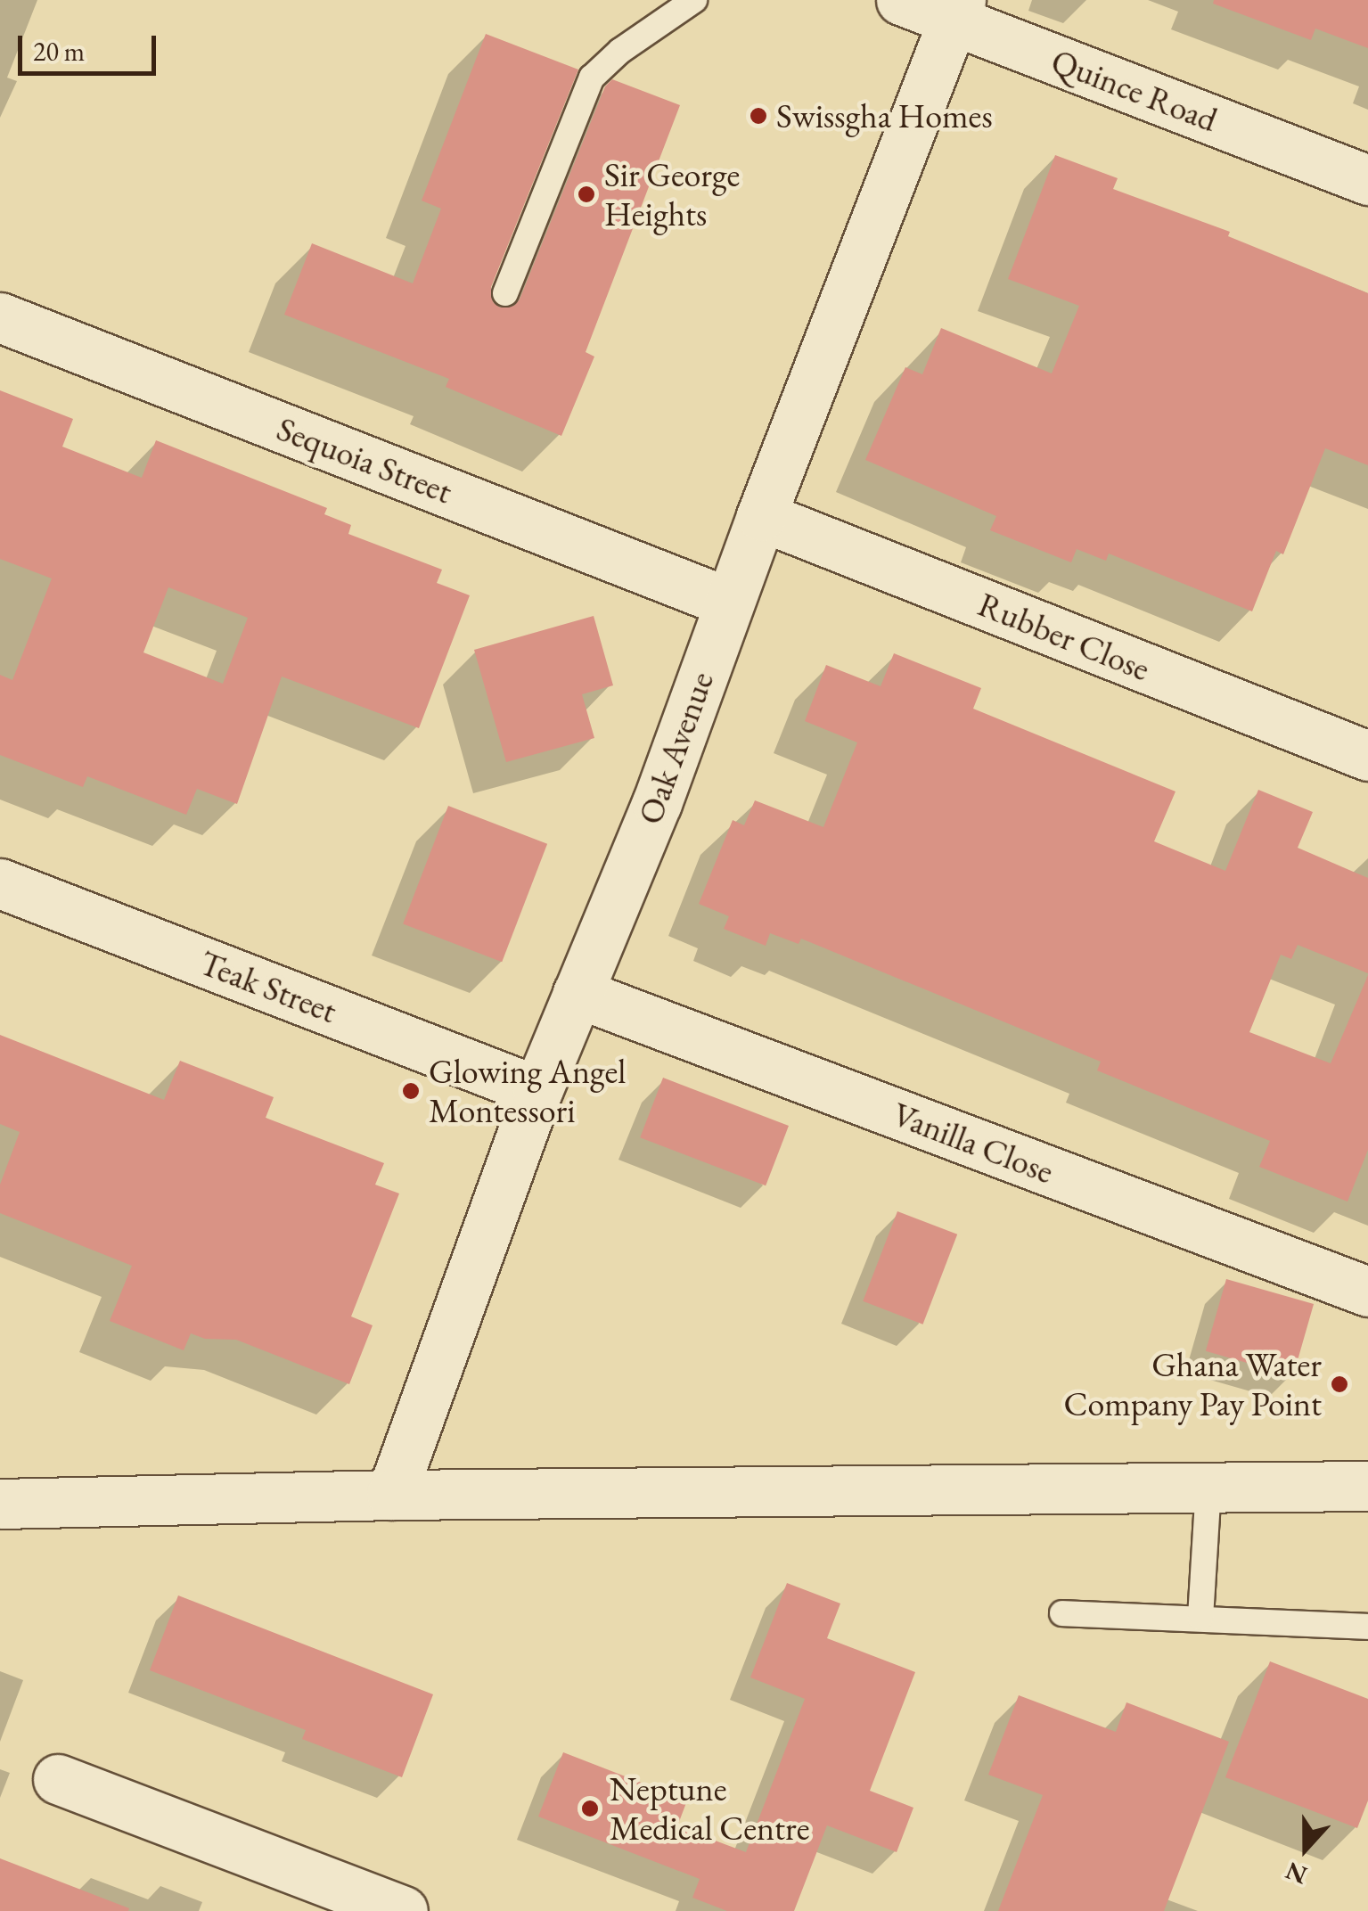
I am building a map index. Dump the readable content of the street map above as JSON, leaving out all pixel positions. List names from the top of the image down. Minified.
{"streets":{"street":["Quince Road","Sequoia Street","Rubber Close","Oak Avenue","Teak Street","Vanilla Close"]},"crossings":[["Quince Road","Oak Avenue"],["Sequoia Street","Oak Avenue"],["Rubber Close","Oak Avenue"],["Oak Avenue","Teak Street"],["Oak Avenue","Vanilla Close"]],"places":["Swissgha Homes","Sir George Heights","Glowing Angel Montessori","Ghana Water Company Pay Point","Neptune Medical Centre"],"scale_bar":"20 m","north":"bottom"}
